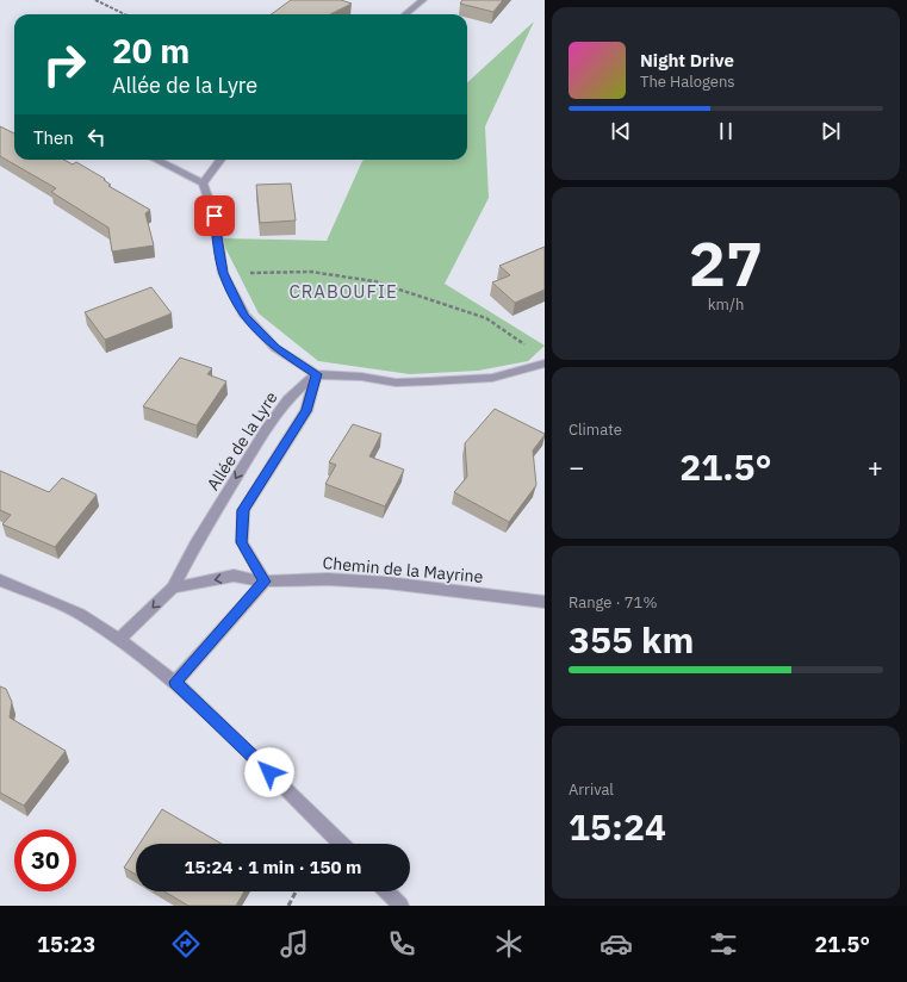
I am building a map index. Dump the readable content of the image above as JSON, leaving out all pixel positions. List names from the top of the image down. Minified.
{"streets":{"street":["Allée de la Lyre","Chemin de la Mayrine"]},"crossings":[["Allée de la Lyre","Chemin de la Mayrine"]],"districts":["CRABOUFIE"],"page":{"turn":["20 m","Allée de la Lyre"],"song":["Night Drive","The Halogens"],"then":"Then","tile":[["27","km/h"],"Climate",["Range · 71%","355 km"],["Arrival","15:24"]],"heat":["−","21.5°","+"],"limit":"30","trip":"15:24 · 1 min · 150 m","tabs":["15:23","21.5°"]}}
